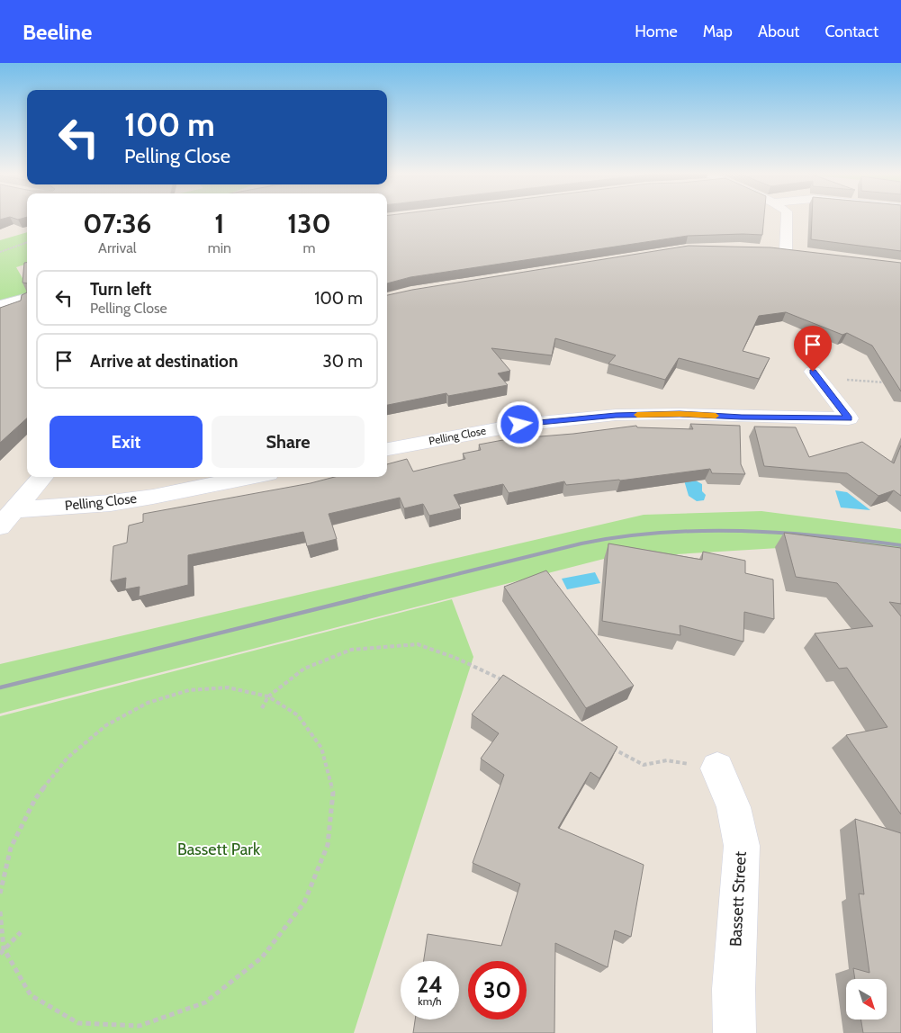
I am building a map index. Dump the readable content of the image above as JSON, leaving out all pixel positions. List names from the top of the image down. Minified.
{"streets":{"street":["Pelling Close","Bassett Street"]},"parks":["Bassett Park"],"north":"bottom right","page":{"header":"Beeline","nav":["Home","Map","About","Contact"],"turn":["100 m","Pelling Close"],"eta":["07:36","Arrival","1","min","130","m"],"list":[{"name":"Turn left","note":"Pelling Close","value":"100 m"},{"name":"Arrive at destination","value":"30 m"}],"buttons":["Exit","Share"],"speed":"24 km/h","limit":"30"}}
